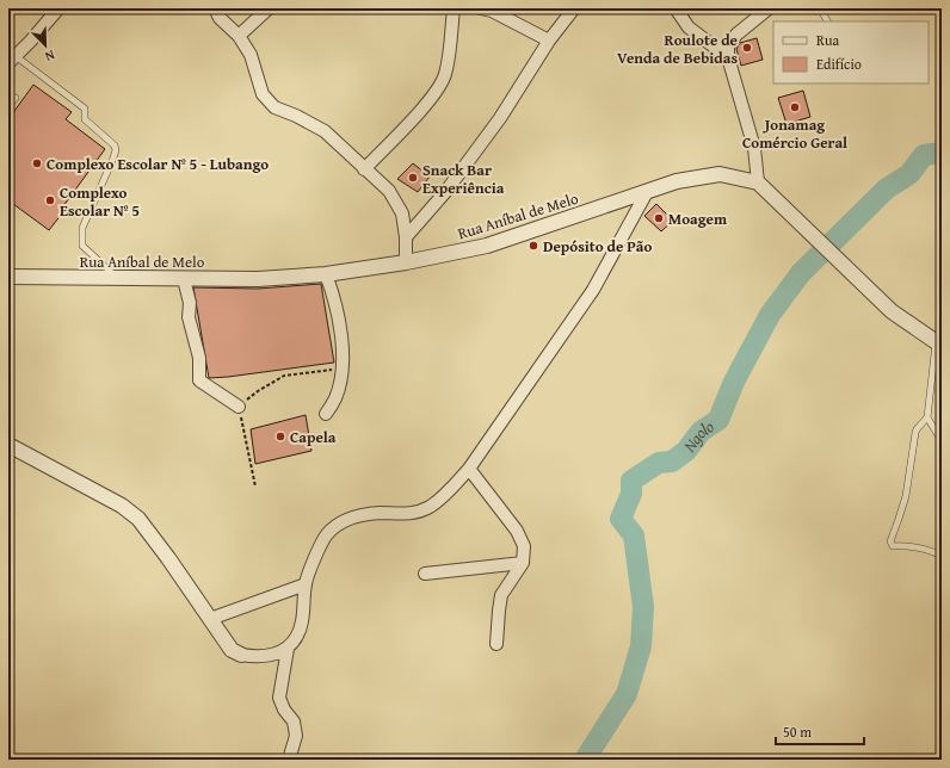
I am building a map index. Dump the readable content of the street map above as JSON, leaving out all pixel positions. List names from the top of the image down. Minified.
{"streets":{"street":["Rua Aníbal de Melo"]},"water":["Ngolo"],"places":["Roulote de Venda de Bebidas","Jonamag Comércio Geral","Complexo Escolar Nº 5 - Lubango","Snack Bar Experiência","Complexo Escolar Nº 5","Moagem","Depósito de Pão","Capela"],"legend":["Rua","Edifício"],"scale_bar":"50 m","north":"bottom right"}
